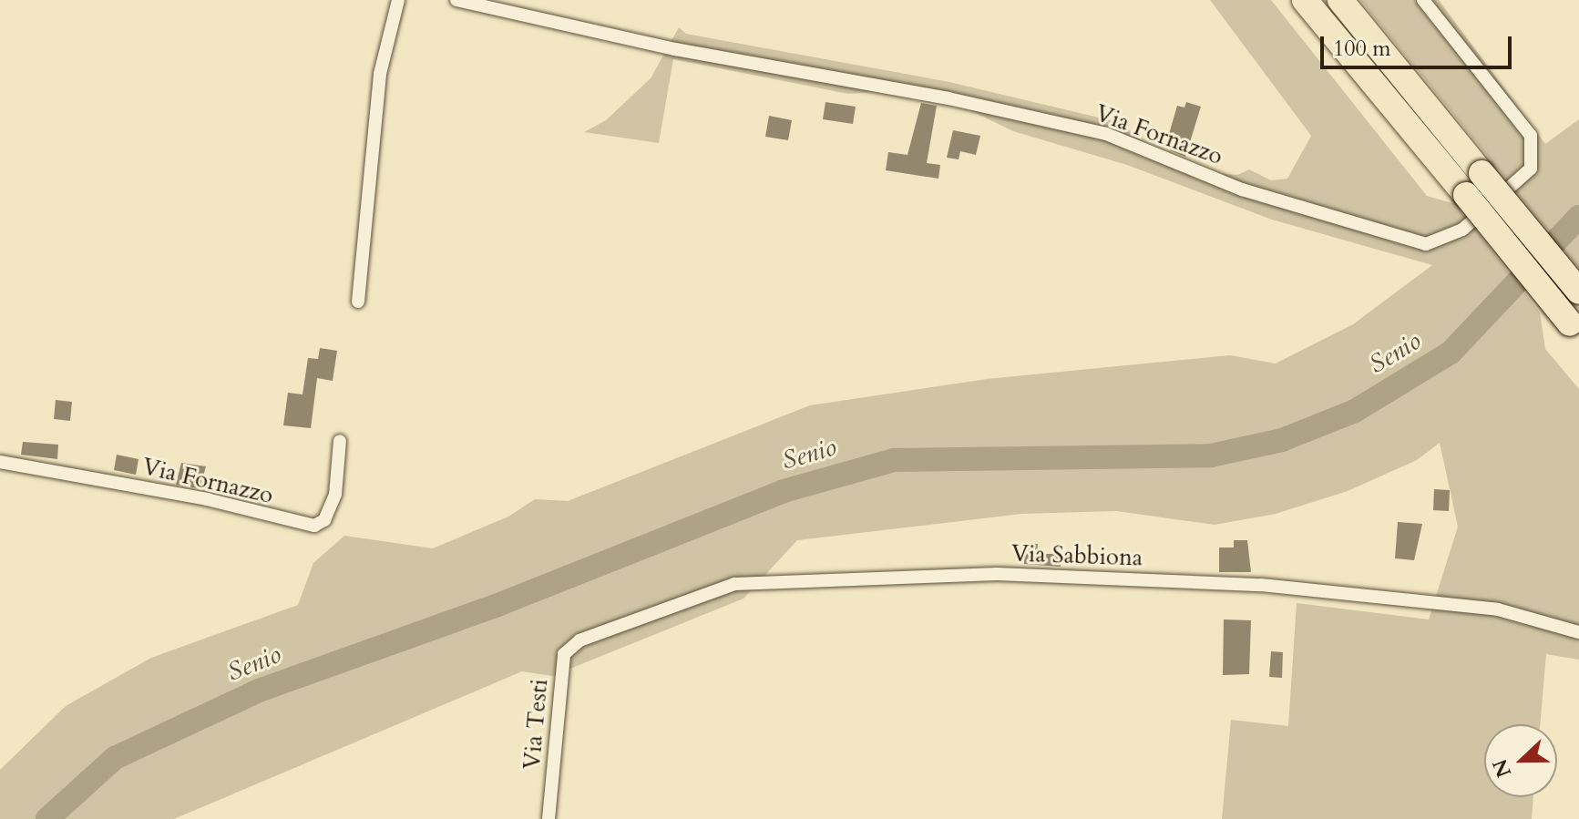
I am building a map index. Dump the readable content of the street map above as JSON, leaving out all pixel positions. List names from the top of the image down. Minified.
{"streets":{"street":["Via Fornazzo","Via Sabbiona","Via Testi"]},"crossings":[["Via Sabbiona","Via Testi"]],"water":["Senio"],"scale_bar":"100 m","north":"left"}
